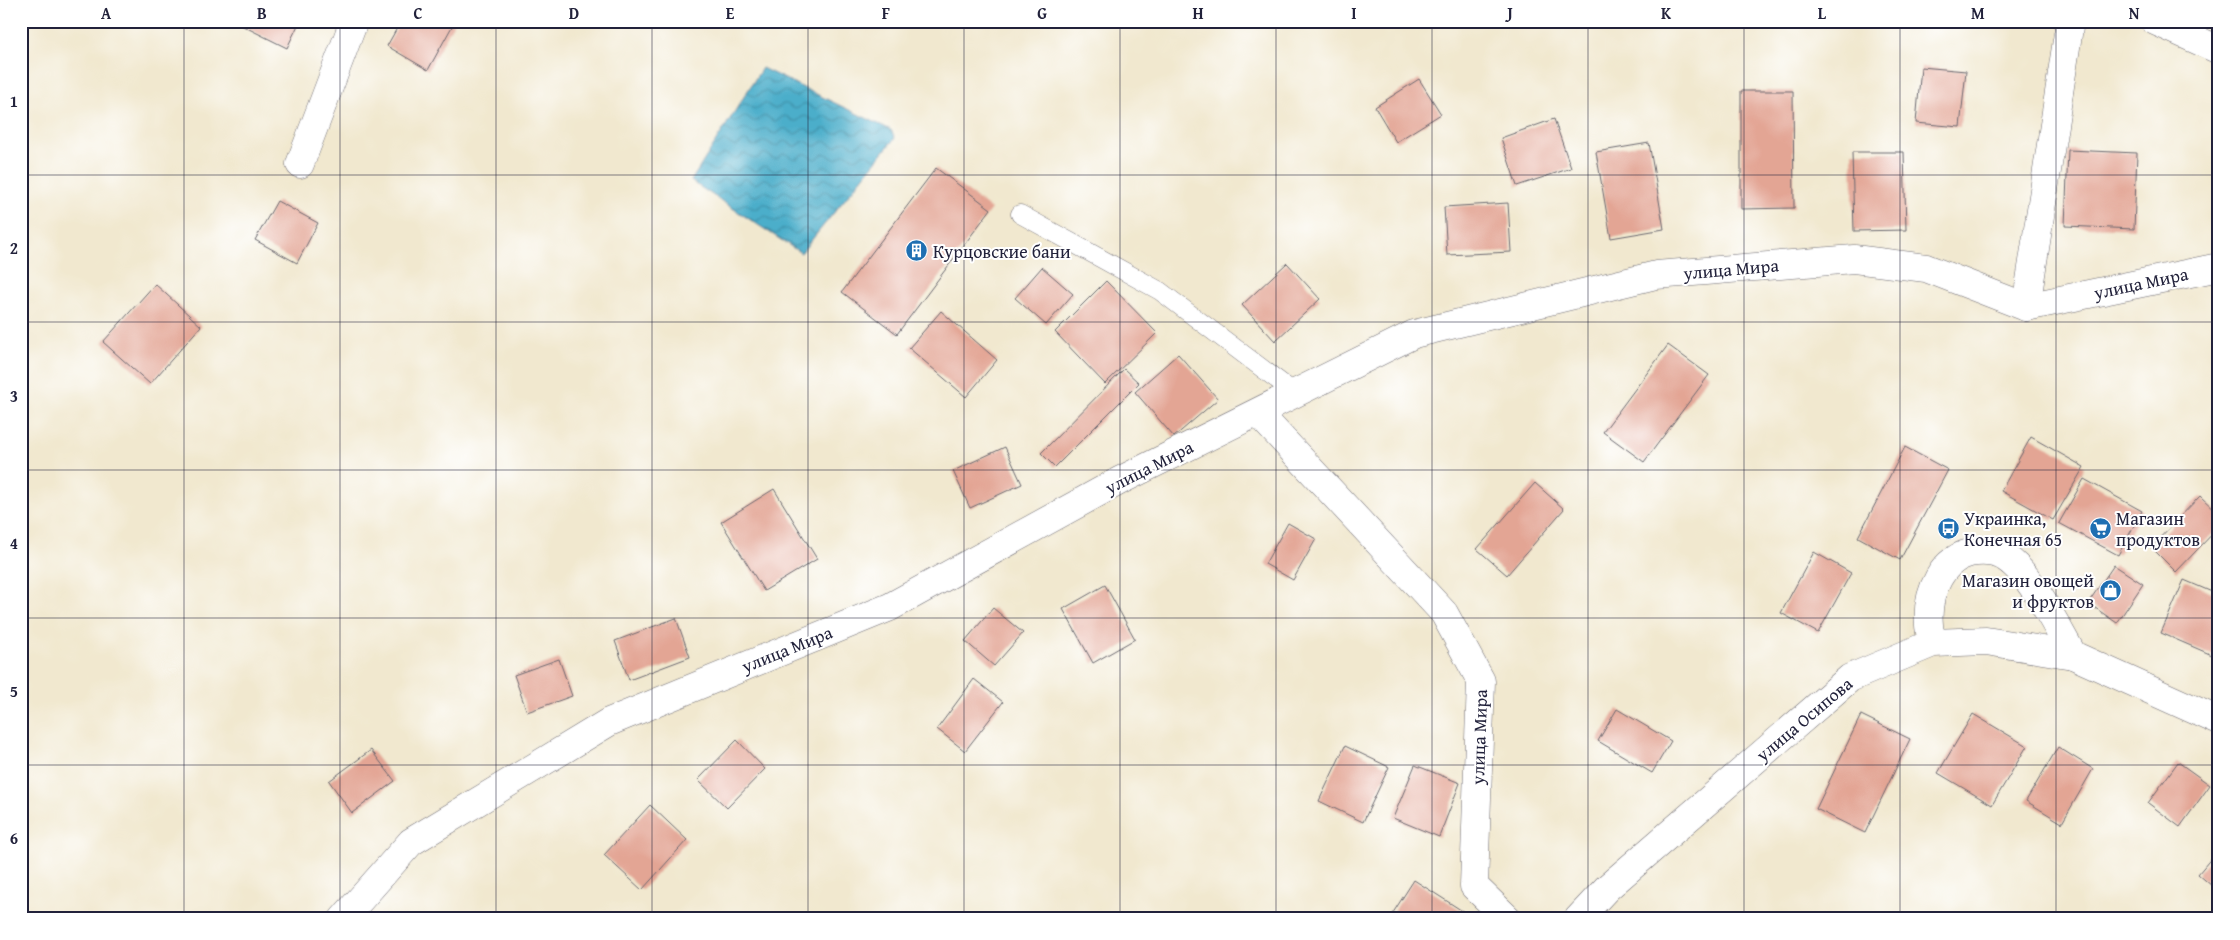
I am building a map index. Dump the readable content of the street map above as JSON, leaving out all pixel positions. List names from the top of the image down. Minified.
{"streets":{"street":["улица Мира","улица Осипова"]},"places":{"building":["Курцовские бани"],"bus stop":["Украинка, Конечная 65"],"supermarket":["Магазин продуктов"],"shop":["Магазин овощей и фруктов"]},"grid":{"columns":["A","B","C","D","E","F","G","H","I","J","K","L","M","N"],"rows":["1","2","3","4","5","6"]}}
